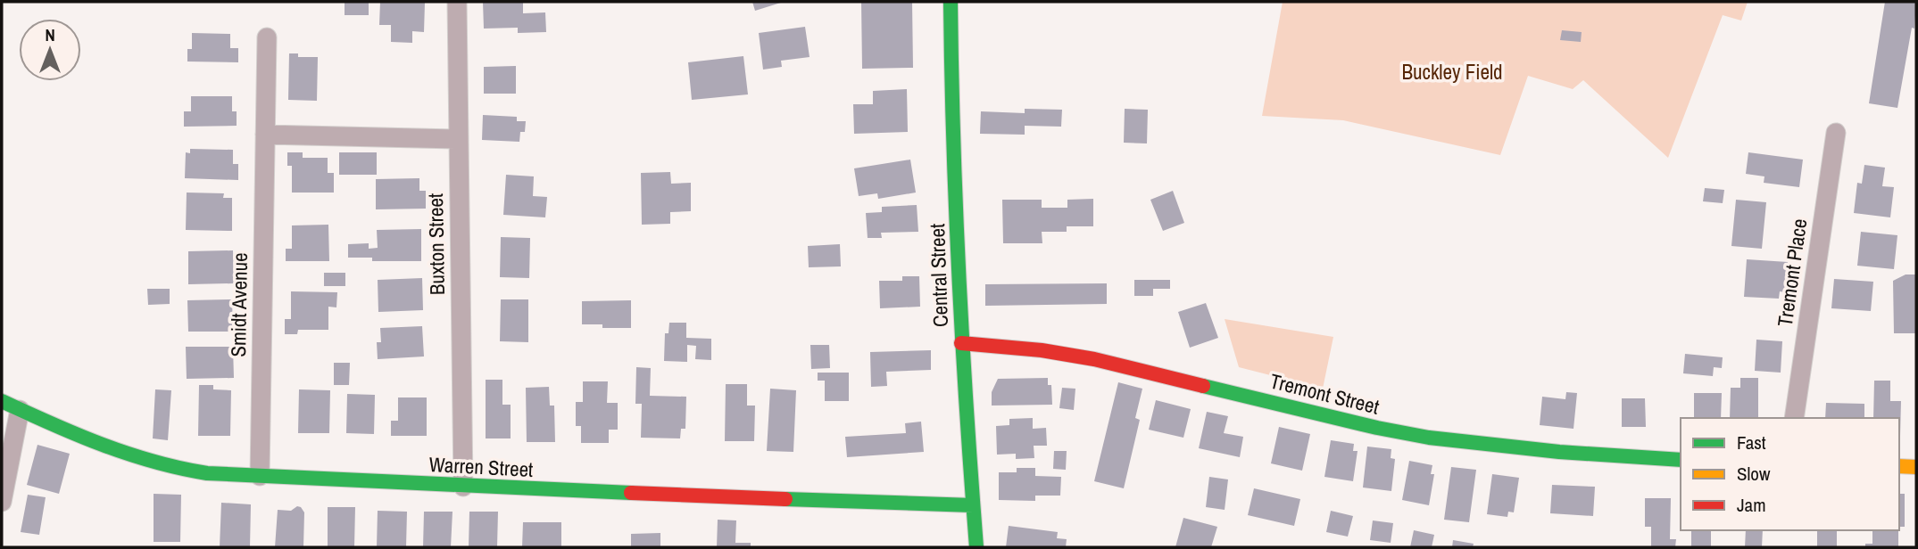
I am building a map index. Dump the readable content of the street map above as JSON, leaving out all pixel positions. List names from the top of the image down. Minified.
{"streets":{"street":["Buxton Street","Tremont Place","Central Street","Smidt Avenue","Tremont Street","Warren Street"]},"crossings":[["Buxton Street","Warren Street"],["Central Street","Tremont Street"],["Central Street","Warren Street"],["Smidt Avenue","Warren Street"]],"parks":["Buckley Field"],"legend":["Fast","Slow","Jam"],"north":"top"}
